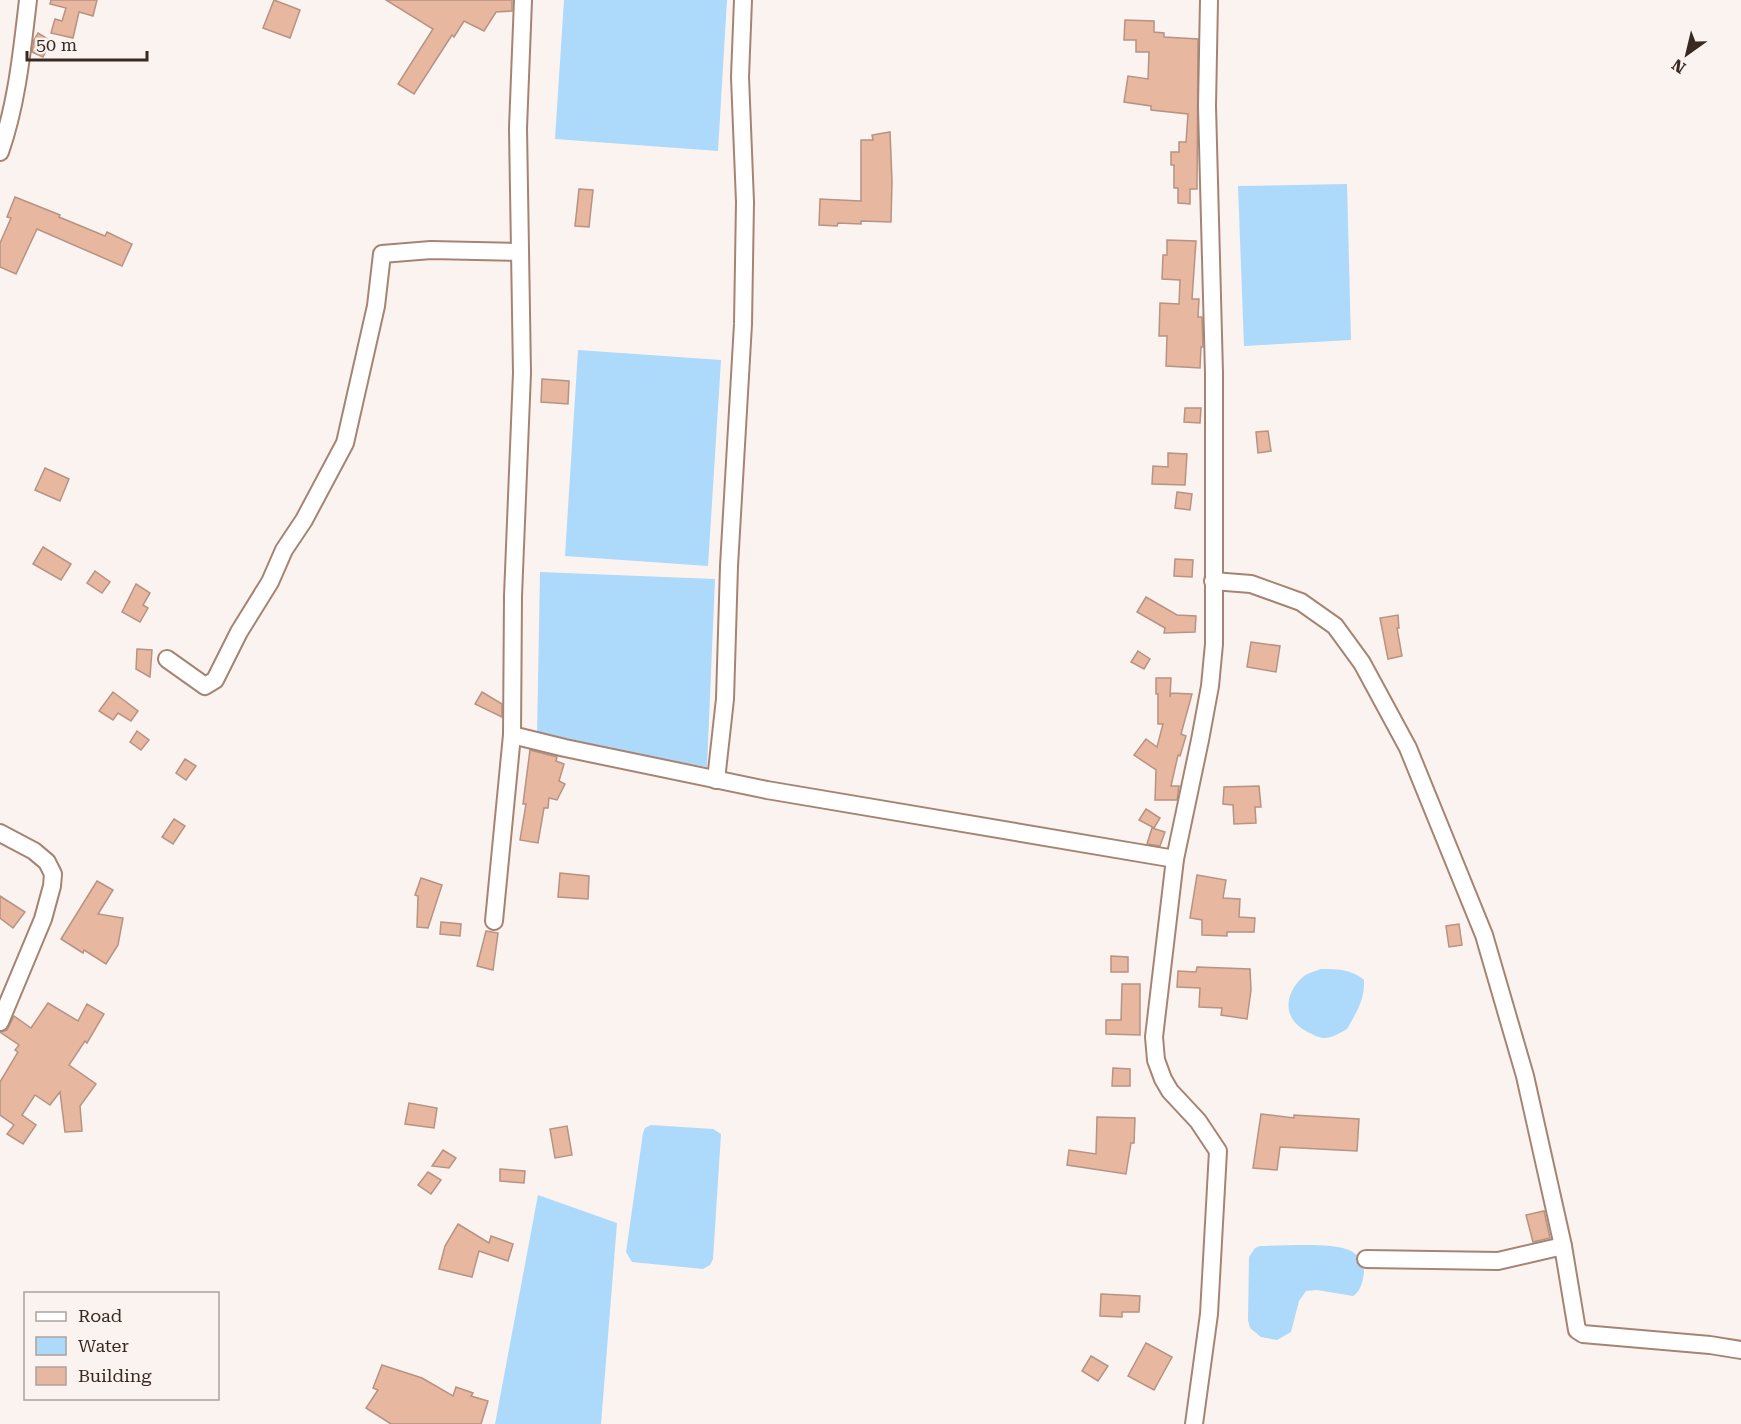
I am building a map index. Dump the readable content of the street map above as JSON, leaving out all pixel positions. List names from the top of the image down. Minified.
{"legend":["Road","Water","Building"],"scale_bar":"50 m","north":"bottom left"}
